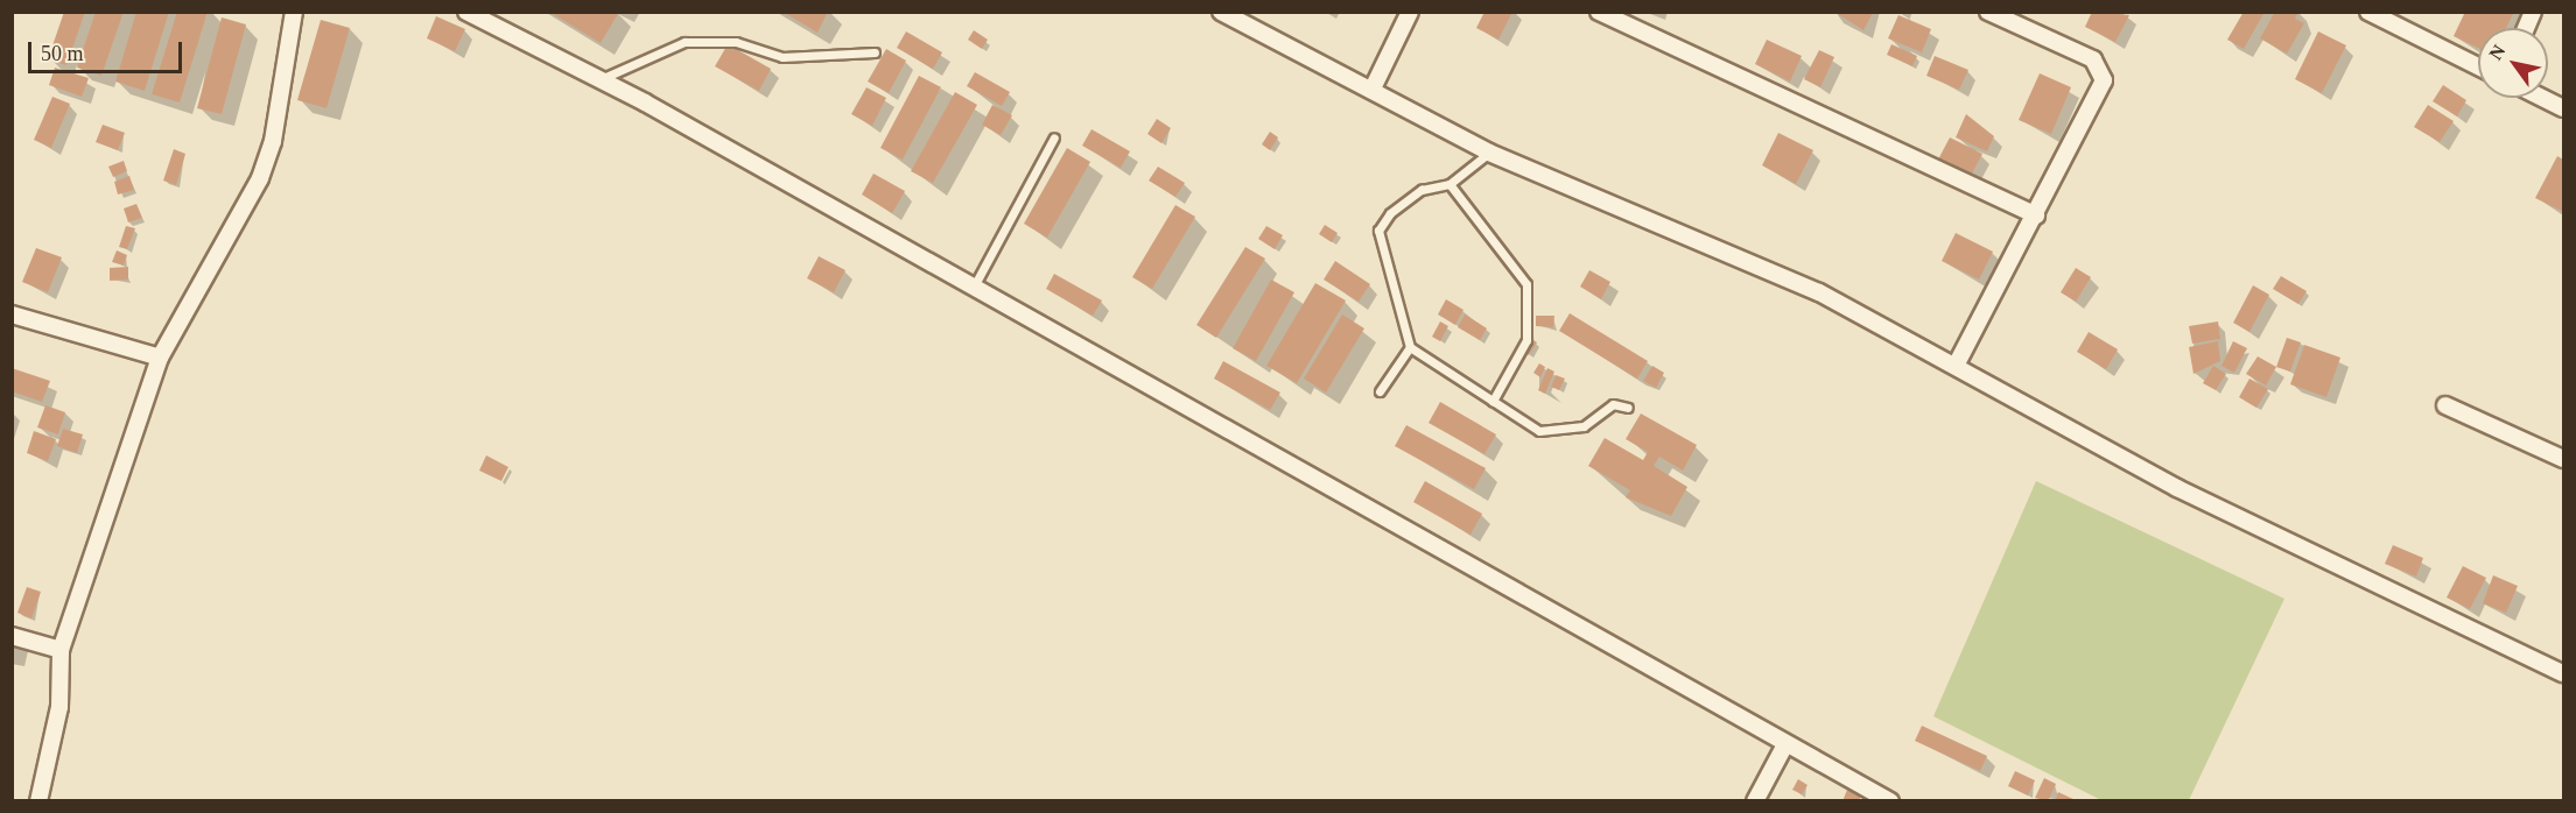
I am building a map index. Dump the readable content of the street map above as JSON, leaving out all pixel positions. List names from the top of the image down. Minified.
{"scale_bar":"50 m","north":"top left"}
